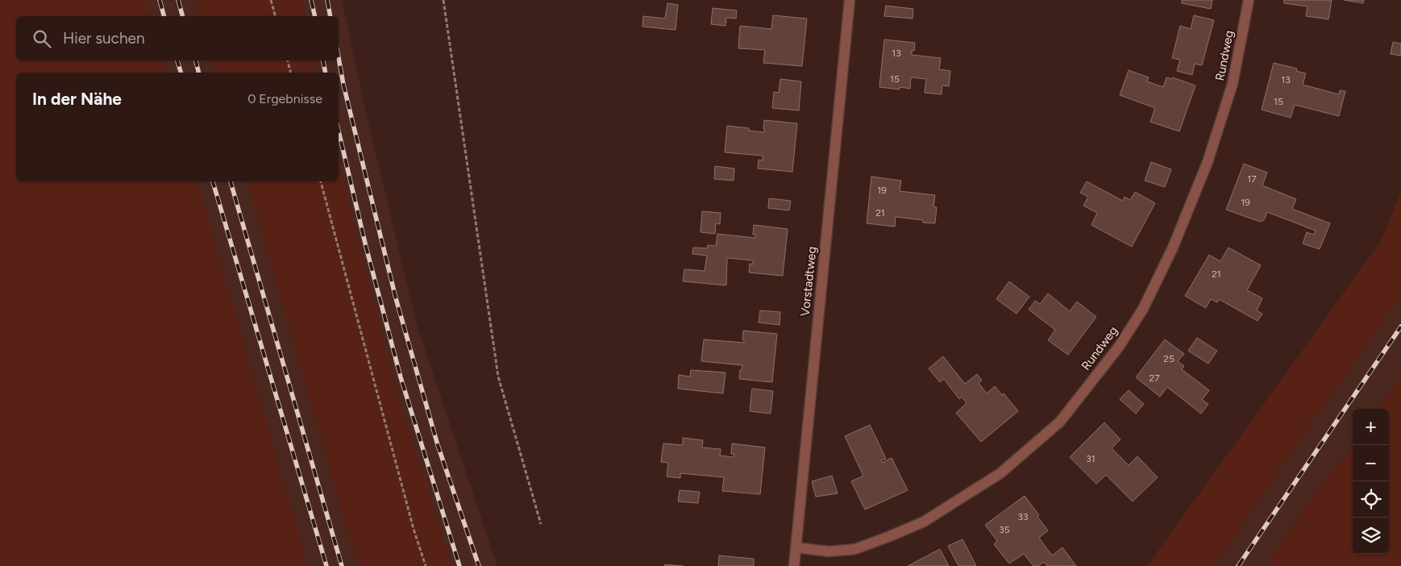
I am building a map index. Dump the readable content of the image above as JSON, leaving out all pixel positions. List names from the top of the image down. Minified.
{"streets":{"street":["Rundweg","Vorstadtweg"]},"crossings":[["Rundweg","Vorstadtweg"]],"house_numbers":["13","15","13","15","17","19","19","21","21","25","27","31","33","35"],"page":{"search":"Hier suchen","heading":["In der Nähe","0 Ergebnisse"],"map_buttons":["+","−"]}}
